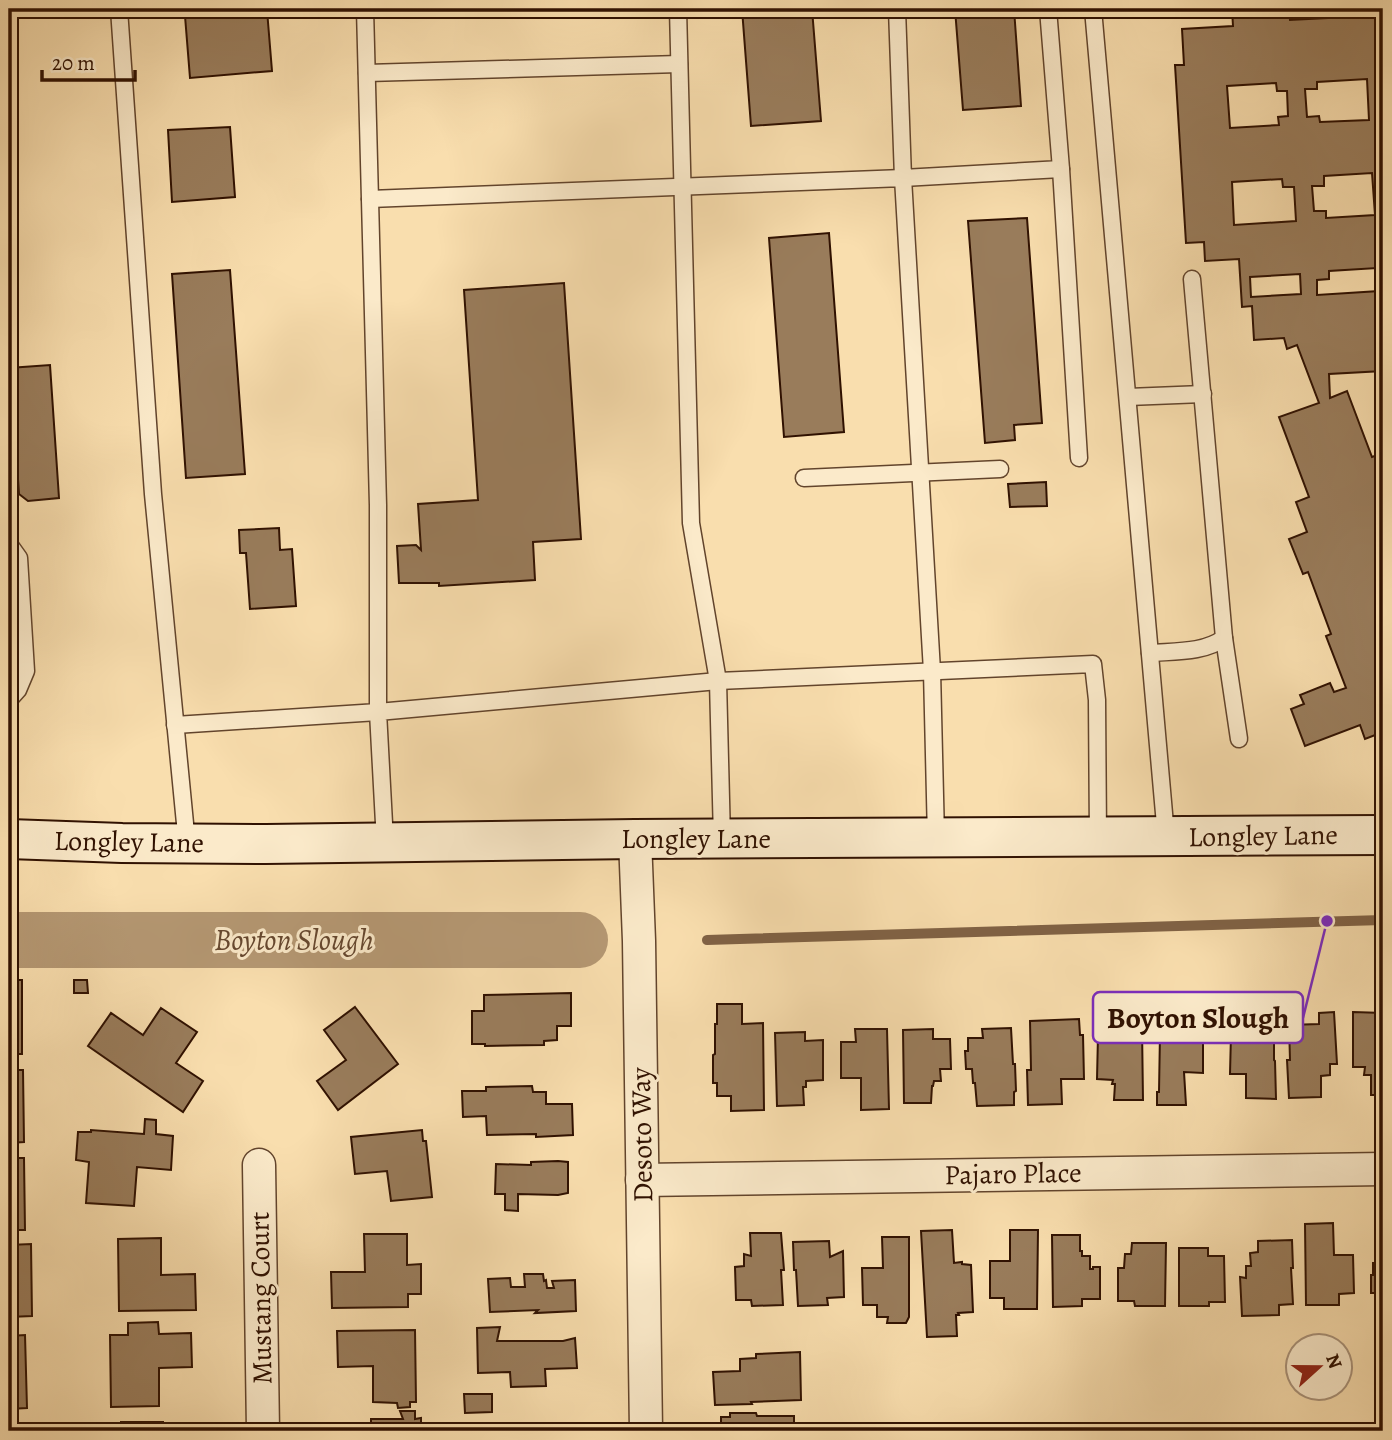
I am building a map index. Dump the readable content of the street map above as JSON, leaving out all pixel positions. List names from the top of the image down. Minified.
{"streets":{"main road":["Longley Lane"],"street":["Desoto Way","Pajaro Place","Mustang Court"]},"crossings":[["Longley Lane","Desoto Way"],["Desoto Way","Pajaro Place"]],"water":["Boyton Slough"],"places":["Boyton Slough"],"scale_bar":"20 m","north":"right"}
